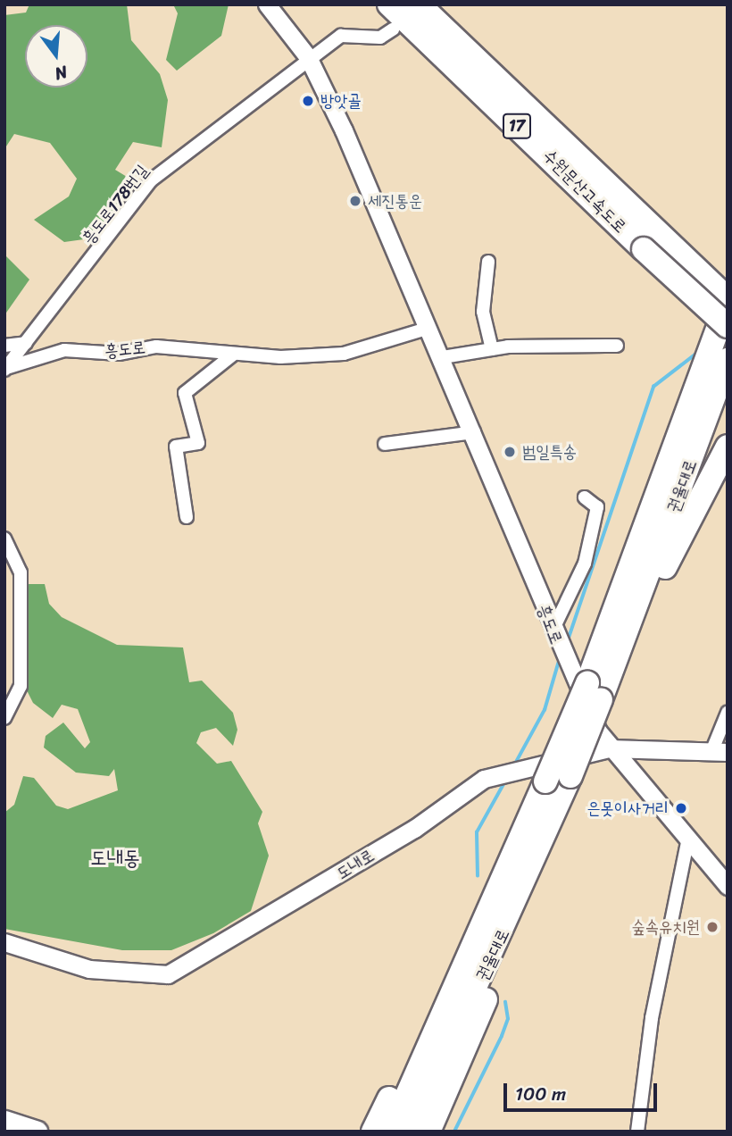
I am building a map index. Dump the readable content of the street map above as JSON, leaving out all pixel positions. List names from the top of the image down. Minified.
{"streets":{"highway":["17","수원문산고속도로","권율대로"],"street":["흥도로178번길","흥도로","도내로"]},"crossings":[["흥도로178번길","흥도로"],["흥도로","도내로"]],"districts":["도내동"],"places":["방앗골","세진통운","범일특송","은못이사거리","숲속유치원"],"scale_bar":"100 m","north":"bottom"}
